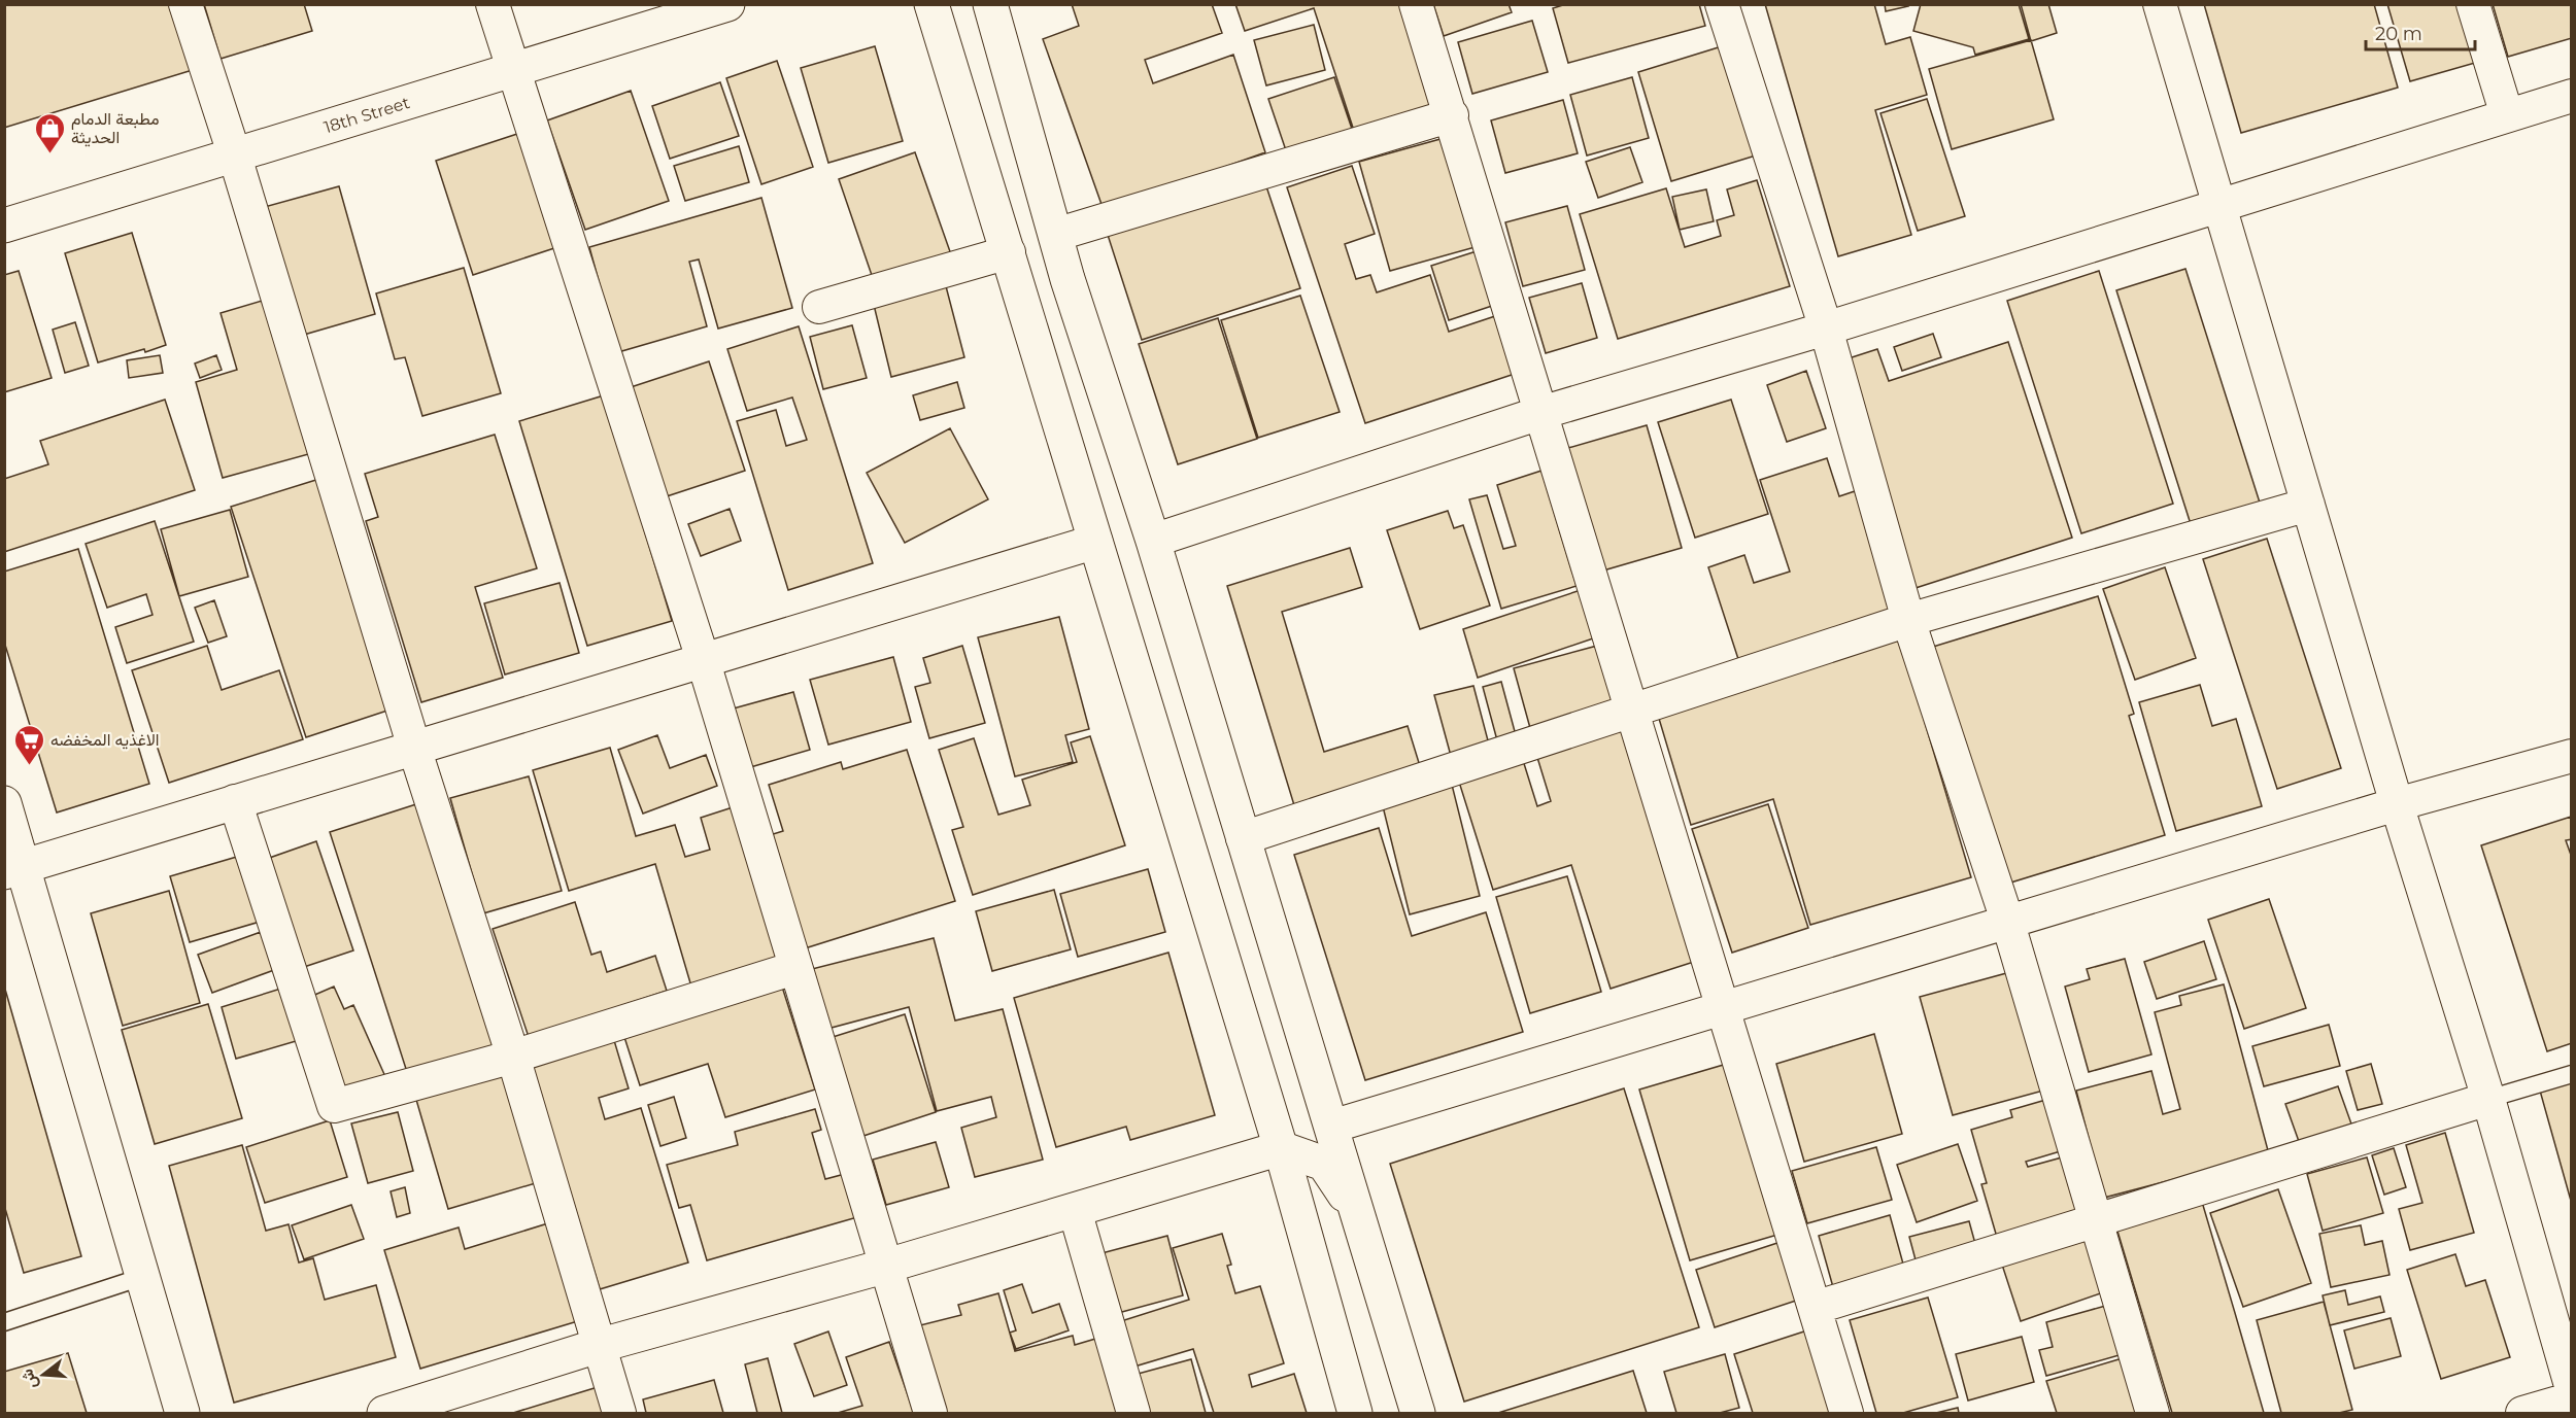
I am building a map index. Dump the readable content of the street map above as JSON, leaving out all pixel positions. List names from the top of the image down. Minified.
{"streets":{"street":["18th Street"]},"places":{"shop":["مطبعة الدمام الحديثة"],"supermarket":["الاغذيه المخفضه"]},"scale_bar":"20 m","north":"left"}
